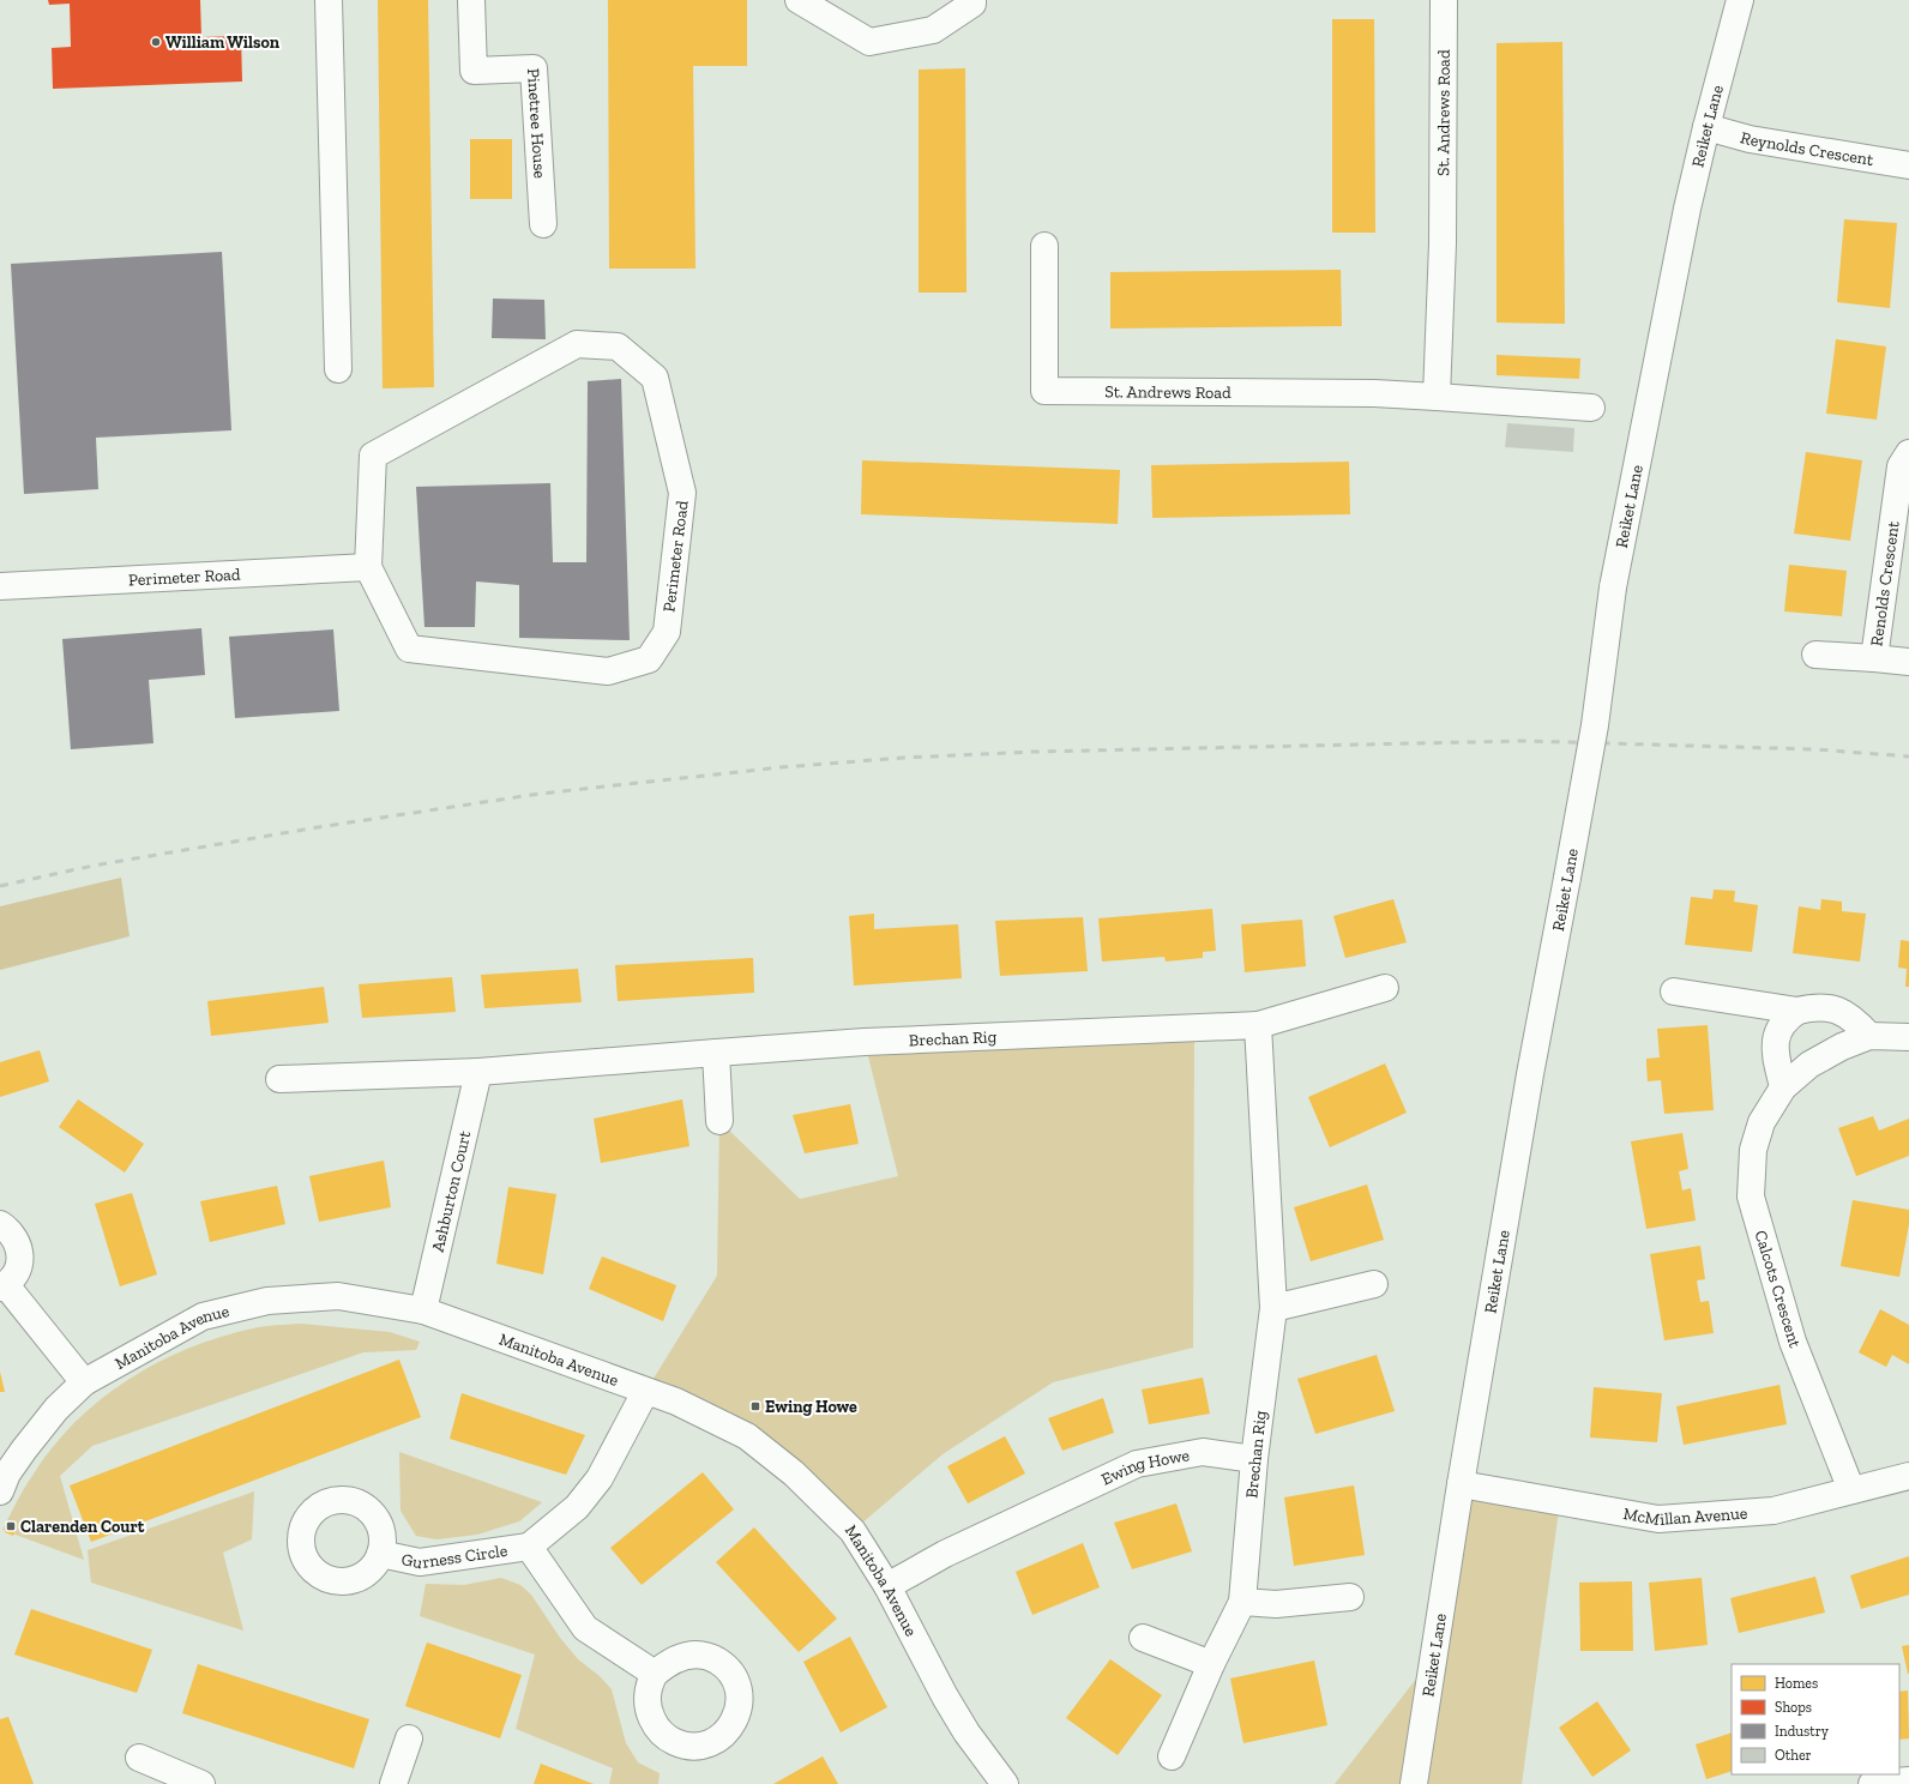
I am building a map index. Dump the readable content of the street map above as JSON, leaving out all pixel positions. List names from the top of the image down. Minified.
{"streets":{"street":["St. Andrews Road","Reiket Lane","Pinetree House","Reynolds Crescent","Perimeter Road","Renolds Crescent","Brechan Rig","Ashburton Court","Calcots Crescent","Manitoba Avenue","Ewing Howe","McMillan Avenue","Gurness Circle"]},"crossings":[["Reiket Lane","Reynolds Crescent"],["Reiket Lane","McMillan Avenue"],["Brechan Rig","Ewing Howe"],["Ashburton Court","Manitoba Avenue"],["Calcots Crescent","McMillan Avenue"],["Manitoba Avenue","Ewing Howe"],["Manitoba Avenue","Gurness Circle"]],"places":{"other":["William Wilson"],"transit":["Ewing Howe","Clarenden Court"]},"legend":["Homes","Shops","Industry","Other"]}
